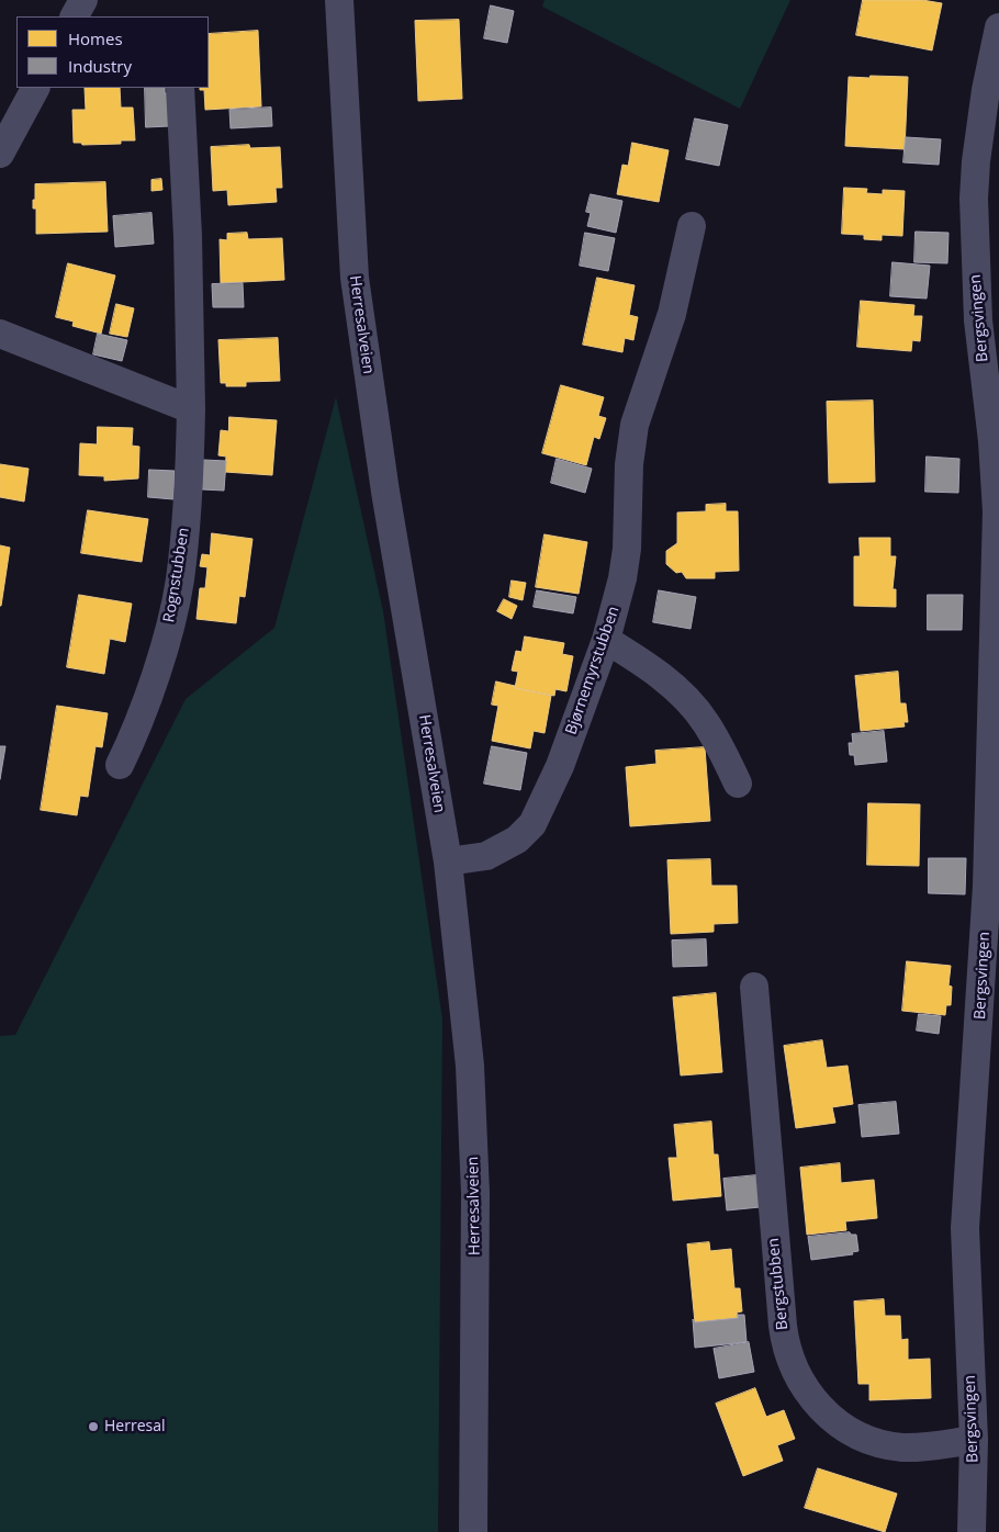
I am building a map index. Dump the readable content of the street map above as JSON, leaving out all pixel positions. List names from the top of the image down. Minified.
{"streets":{"street":["Bergsvingen","Herresalveien","Rognstubben","Bjørnemyrstubben","Bergstubben"]},"crossings":[["Bergsvingen","Bergstubben"],["Herresalveien","Bjørnemyrstubben"]],"places":["Herresal"],"legend":["Homes","Industry"]}
